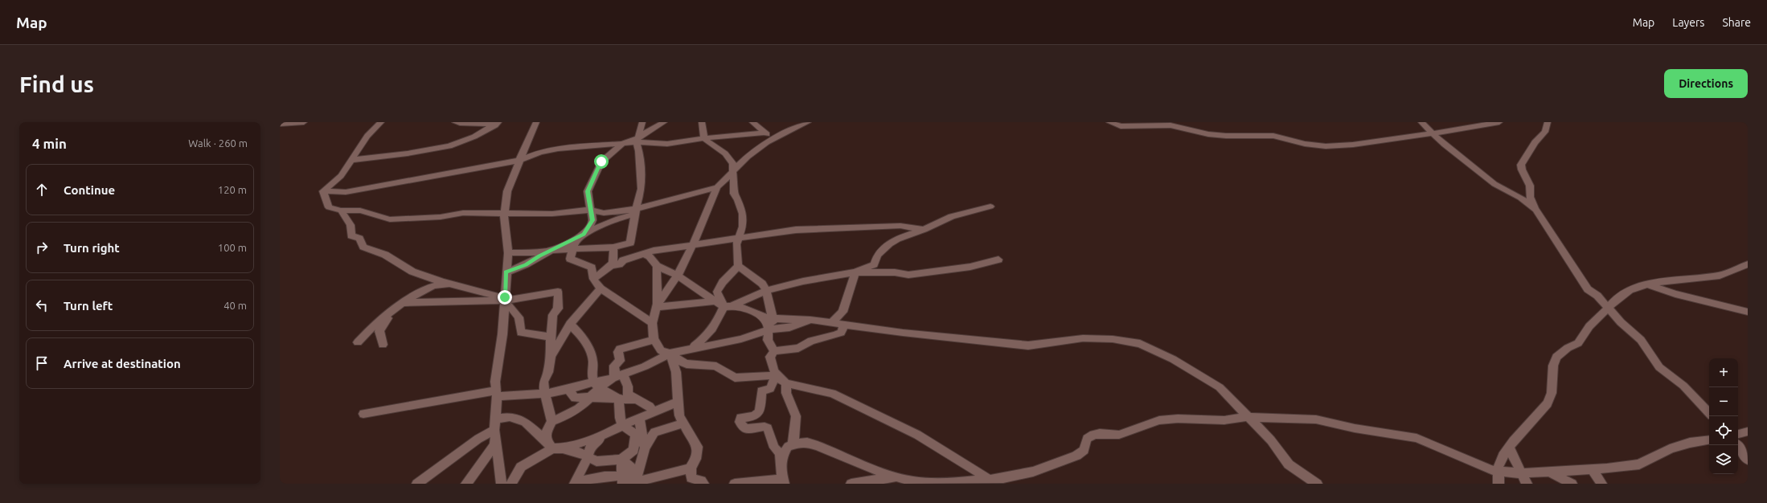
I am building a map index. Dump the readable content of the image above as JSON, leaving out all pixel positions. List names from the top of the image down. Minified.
{"page":{"header":"Map","nav":["Map","Layers","Share"],"buttons":"Directions","title":"Find us","heading":["4 min","Walk · 260 m"],"list":[["Continue","120 m"],["Turn right","100 m"],["Turn left","40 m"],"Arrive at destination"],"map_buttons":["+","−"]}}
